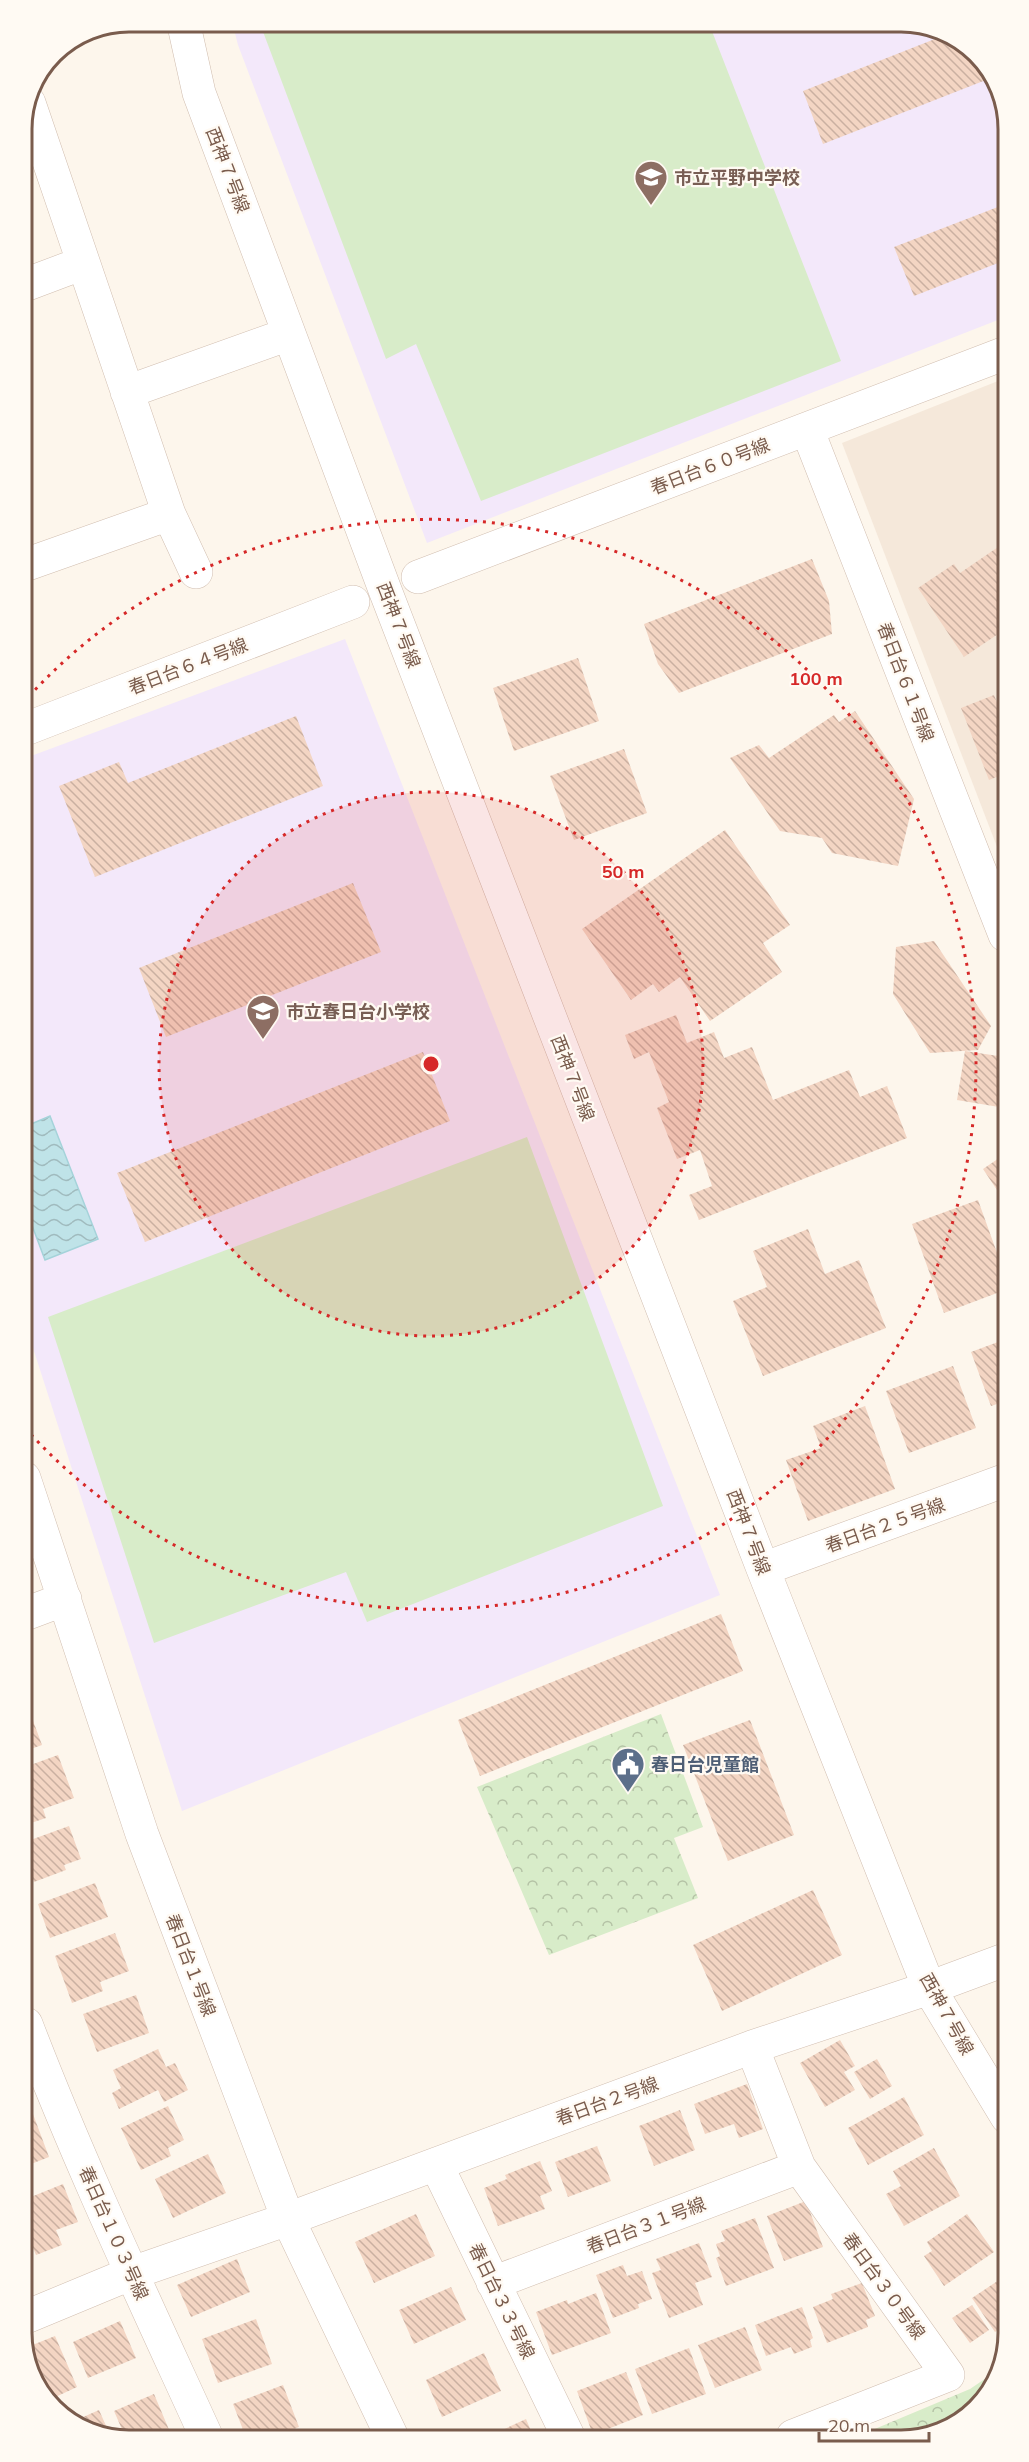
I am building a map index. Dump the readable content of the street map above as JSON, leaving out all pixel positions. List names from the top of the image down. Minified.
{"streets":{"street":["西神７号線","春日台６０号線","春日台６４号線","春日台６１号線","春日台２５号線","春日台１号線","春日台２号線","春日台３１号線","春日台１０３号線","春日台３０号線","春日台３３号線"]},"crossings":[["西神７号線","春日台２５号線"],["西神７号線","春日台２号線"],["春日台６０号線","春日台６１号線"],["春日台１号線","春日台２号線"],["春日台２号線","春日台１０３号線"],["春日台２号線","春日台３０号線"],["春日台２号線","春日台３３号線"],["春日台３１号線","春日台３０号線"],["春日台３１号線","春日台３３号線"]],"places":{"school or university":["市立平野中学校","市立春日台小学校"],"public building":["春日台児童館"]},"scale_bar":"20 m","rings":["100 m","50 m"]}
